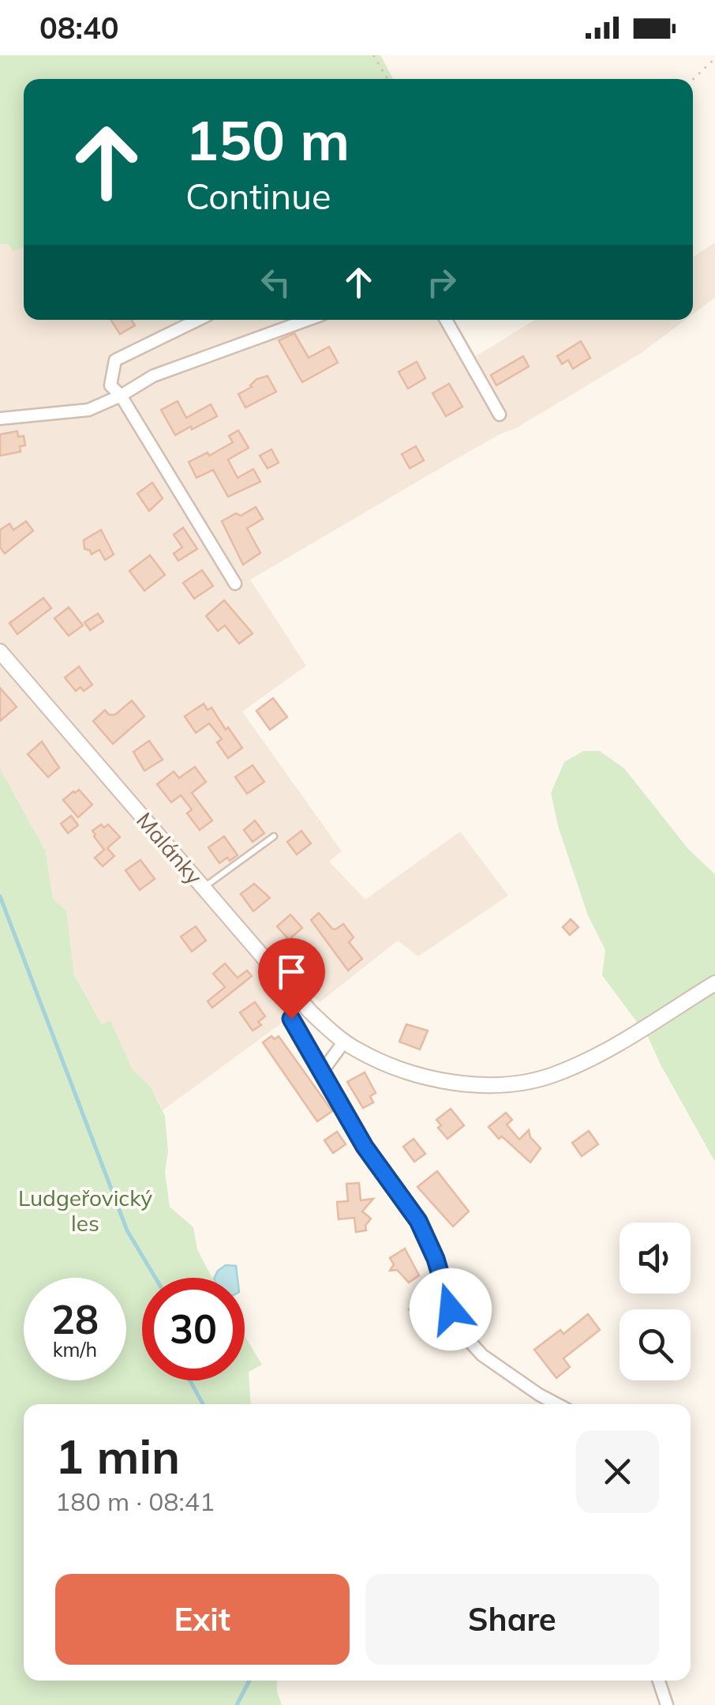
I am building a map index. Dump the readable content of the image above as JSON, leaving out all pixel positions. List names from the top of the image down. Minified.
{"streets":{"street":["Malánky"]},"parks":["Ludgeřovický les"],"page":{"status":"08:40","turn":["150 m","Continue"],"speed":"28 km/h","limit":"30","heading":["1 min","180 m · 08:41"],"buttons":["Exit","Share"]}}
